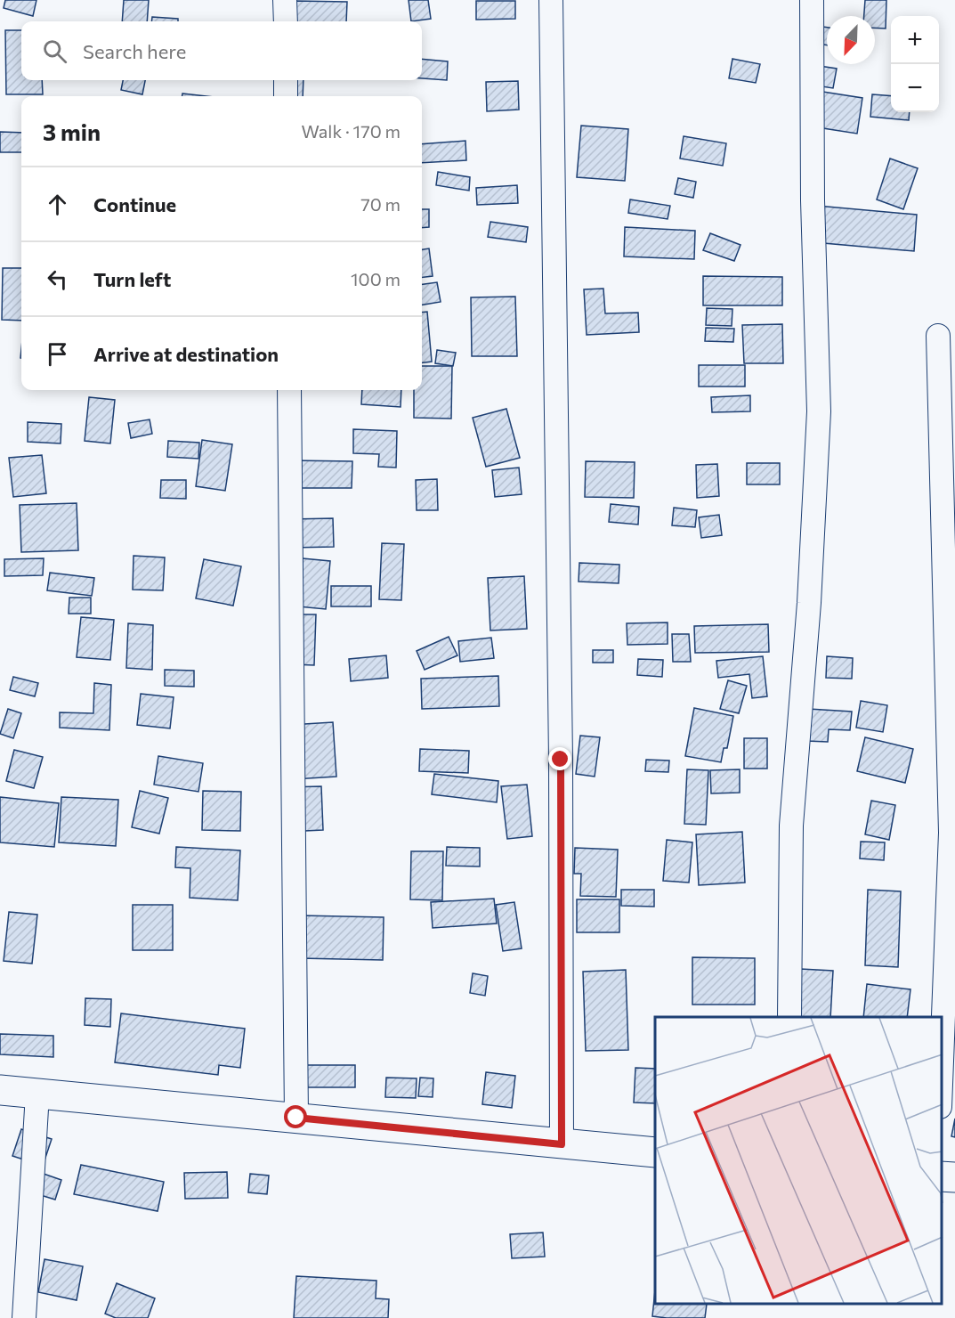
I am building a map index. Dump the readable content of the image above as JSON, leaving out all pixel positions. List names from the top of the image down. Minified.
{"north":"bottom left","page":{"map_buttons":["+","−"],"search":"Search here","heading":["3 min","Walk · 170 m"],"list":[["Continue","70 m"],["Turn left","100 m"],"Arrive at destination"]}}
